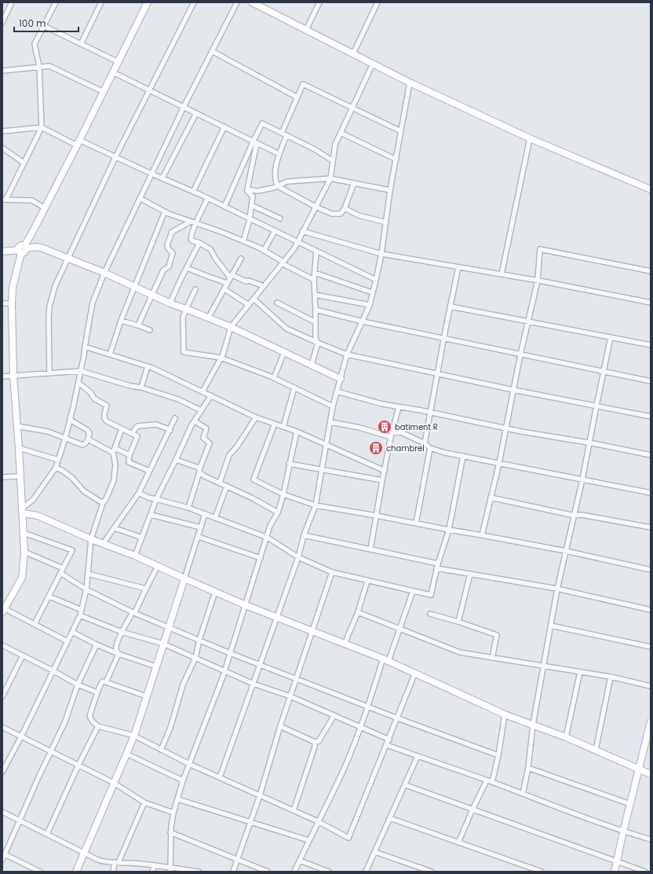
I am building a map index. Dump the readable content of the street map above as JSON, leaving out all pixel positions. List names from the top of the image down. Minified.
{"places":{"building":["batiment R","chambrel"]},"scale_bar":"100 m"}
